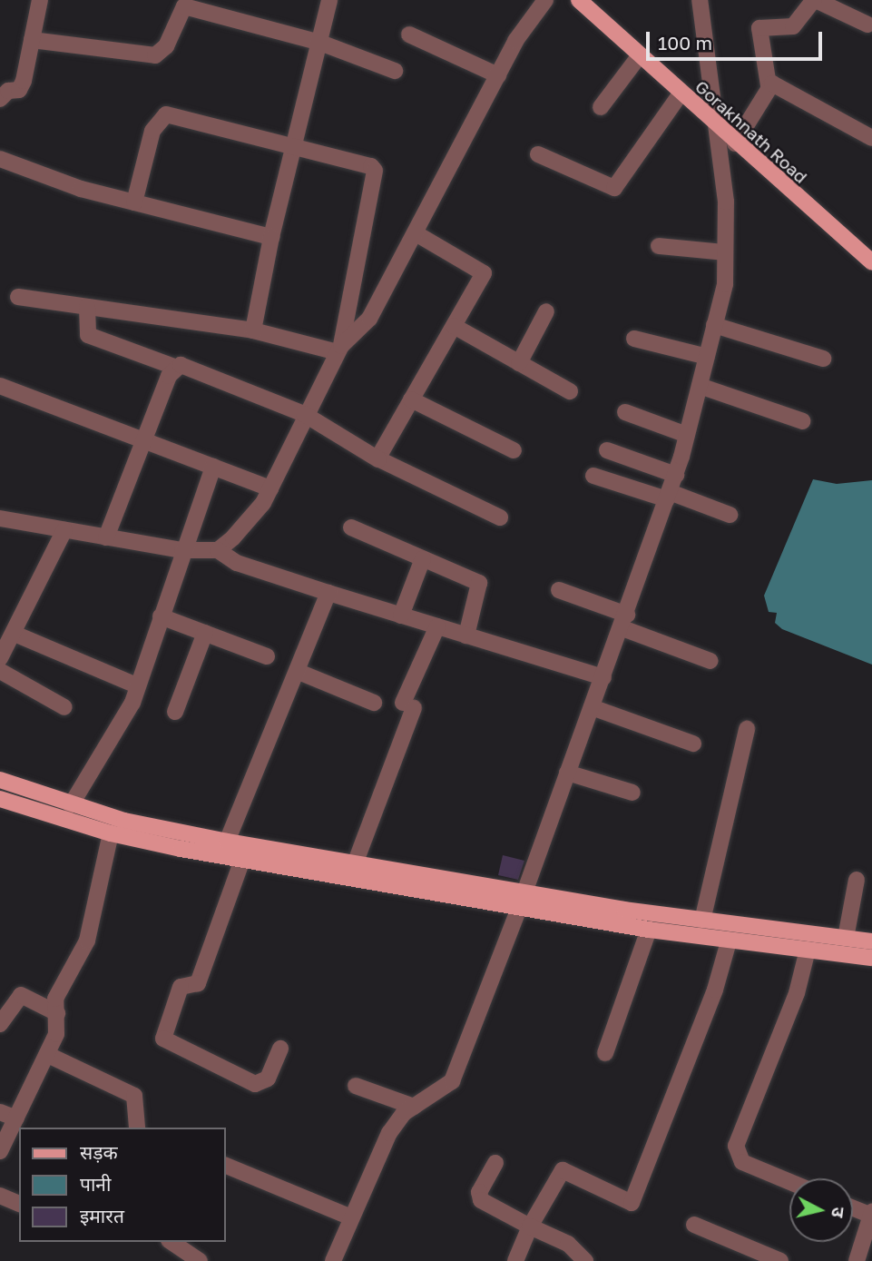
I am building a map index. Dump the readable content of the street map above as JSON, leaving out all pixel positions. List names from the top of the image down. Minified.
{"streets":{"main road":["Gorakhnath Road"]},"legend":["सड़क","पानी","इमारत"],"scale_bar":"100 m","north":"right"}
